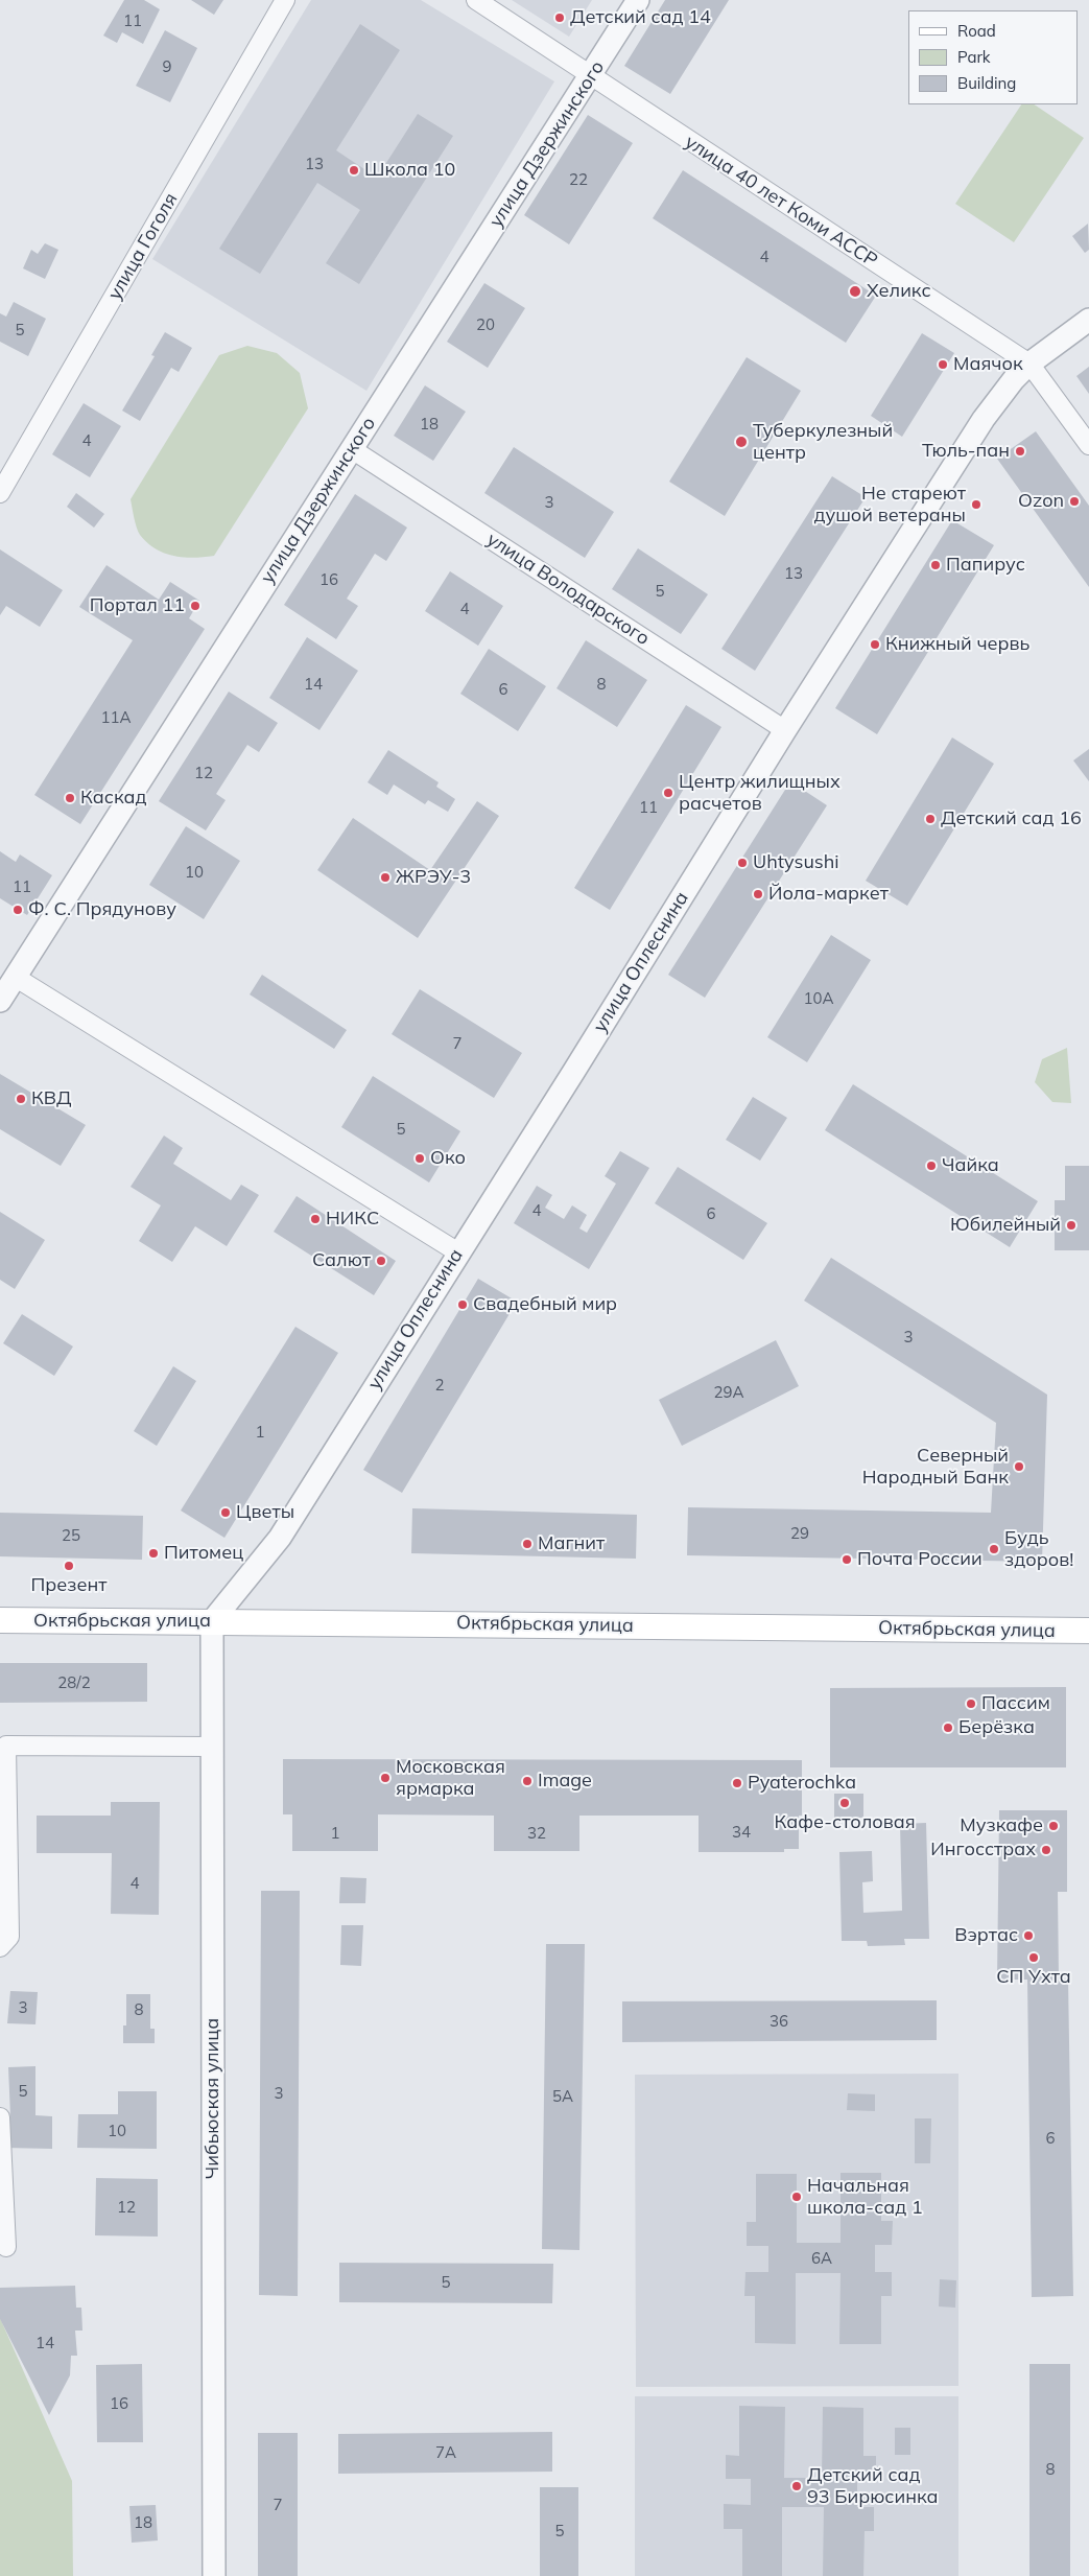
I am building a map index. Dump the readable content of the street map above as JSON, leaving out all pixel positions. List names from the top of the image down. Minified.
{"streets":{"main road":["Октябрьская улица"],"street":["улица Дзержинского","улица 40 лет Коми АССР","улица Гоголя","улица Володарского","улица Оплеснина","Чибьюская улица"]},"crossings":[["улица Дзержинского","улица 40 лет Коми АССР"],["улица Дзержинского","улица Володарского"],["улица 40 лет Коми АССР","улица Оплеснина"],["улица Володарского","улица Оплеснина"],["улица Оплеснина","Октябрьская улица"],["улица Оплеснина","Чибьюская улица"],["Октябрьская улица","Чибьюская улица"]],"places":["Детский сад 14","Школа 10","Хеликс","Маячок","Туберкулезный центр","Тюль-пан","Ozon","Не стареют душой ветераны","Папирус","Портал 11","Книжный червь","Центр жилищных расчетов","Каскад","Детский сад 16","Uhtysushi","ЖРЭУ-3","Йола-маркет","Ф. С. Прядунову","КВД","Око","Чайка","НИКС","Юбилейный","Салют","Свадебный мир","Северный Народный Банк","Цветы","Магнит","Будь здоров!","Питомец","Почта России","Презент","Пассим","Берёзка","Московская ярмарка","Image","Pyaterochka","Кафе-столовая","Музкафе","Ингосстрах","Вэртас","СП Ухта","Начальная школа-сад 1","Детский сад 93 Бирюсинка"],"house_numbers":["11","9","13","22","4","20","5","18","4","3","13","16","5","4","14","8","6","11А","12","11","10","11","10А","7","5","4","6","3","2","29А","1","29","25","28/2","34","1","32","4","3","8","36","5","3","5А","10","6","12","6А","5","14","16","7А","8","7","18","5"],"legend":["Road","Park","Building"]}
